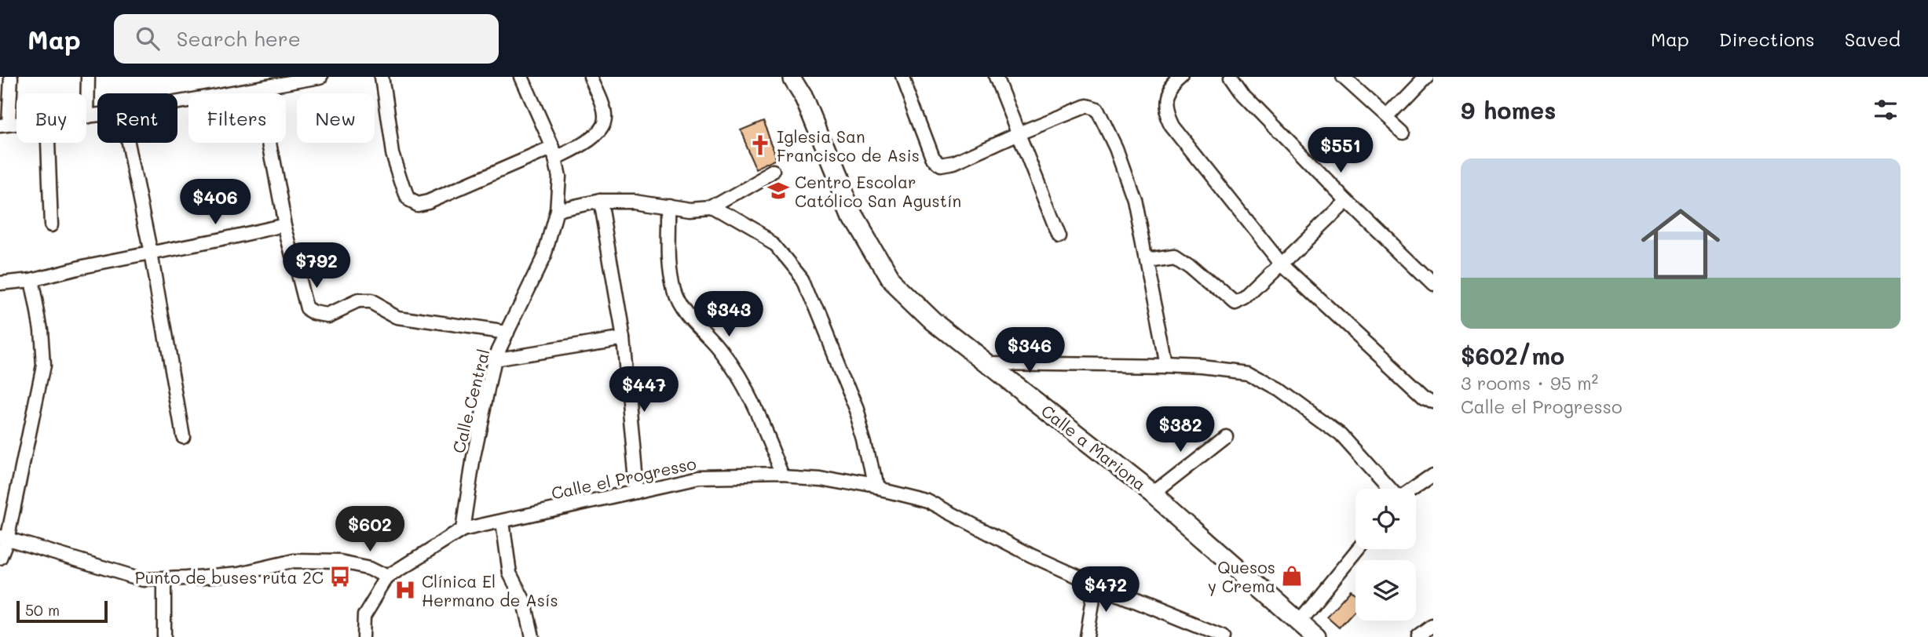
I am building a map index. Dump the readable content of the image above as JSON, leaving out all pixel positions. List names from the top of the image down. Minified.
{"streets":{"main road":["Calle a Mariona"],"street":["Calle Central","Calle el Progresso"]},"crossings":[["Calle Central","Calle el Progresso"]],"places":{"church":["Iglesia San Francisco de Asis"],"school or university":["Centro Escolar Católico San Agustín"],"shop":["Quesos y Crema"],"bus stop":["Punto de buses ruta 2C"],"hospital":["Clínica El Hermano de Asís"]},"scale_bar":"50 m","page":{"header":"Map","search":"Search here","nav":["Map","Directions","Saved"],"heading":"9 homes","chip":["Buy","Rent","Filters","New"],"price":["$551","$406","$792","$343","$346","$447","$382","$602","$472"],"list":[{"name":"$602/mo","note":"3 rooms · 95 m² · Calle el Progresso"}],"scale":"50 m"}}
